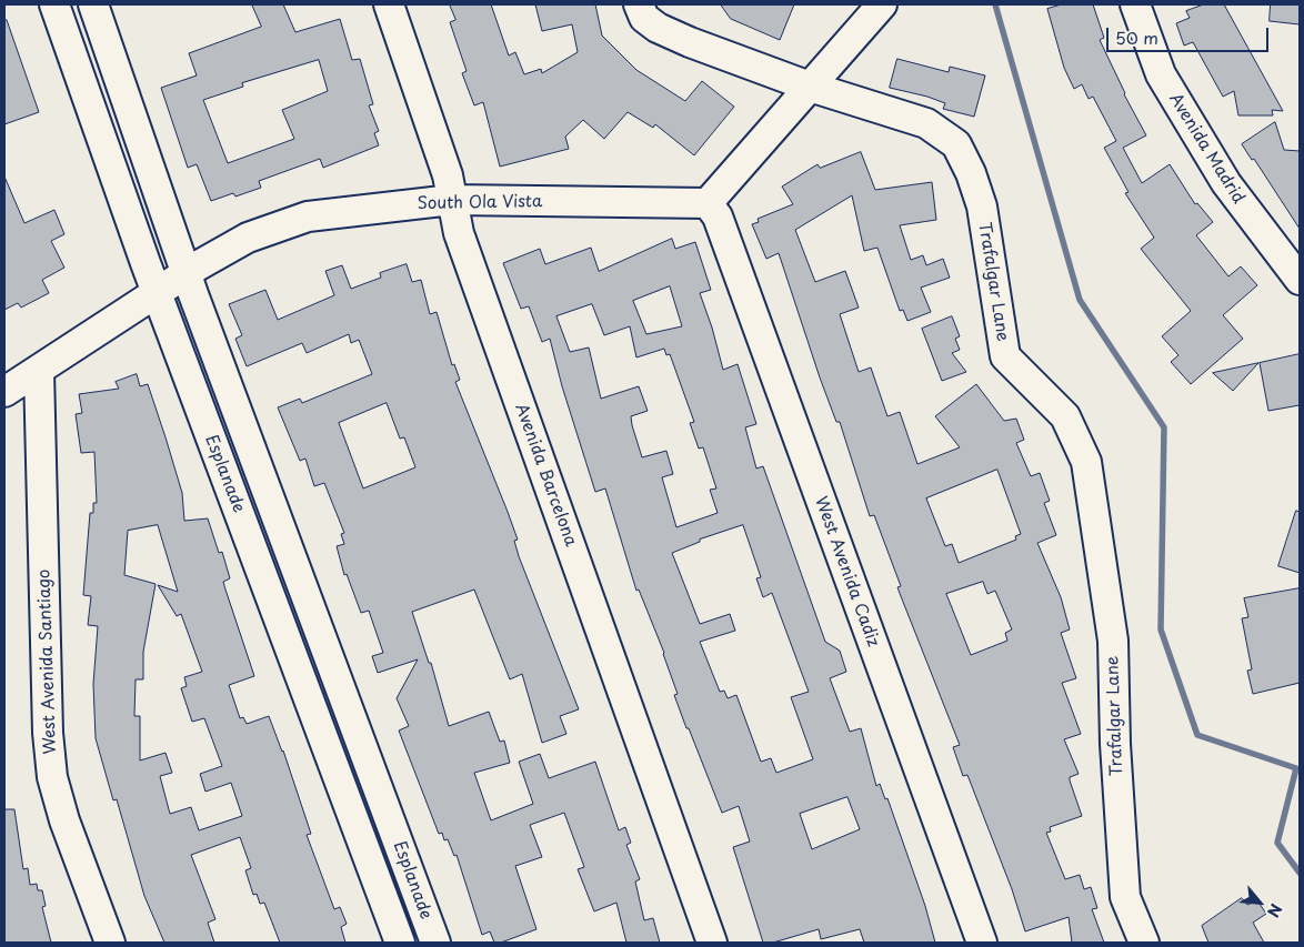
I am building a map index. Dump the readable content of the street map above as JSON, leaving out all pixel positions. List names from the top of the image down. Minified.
{"streets":{"street":["Avenida Madrid","South Ola Vista","Trafalgar Lane","Esplanade","Avenida Barcelona","West Avenida Cadiz","West Avenida Santiago"]},"crossings":[["South Ola Vista","Esplanade"],["South Ola Vista","Avenida Barcelona"],["South Ola Vista","West Avenida Cadiz"],["South Ola Vista","West Avenida Santiago"]],"scale_bar":"50 m","north":"bottom right"}
